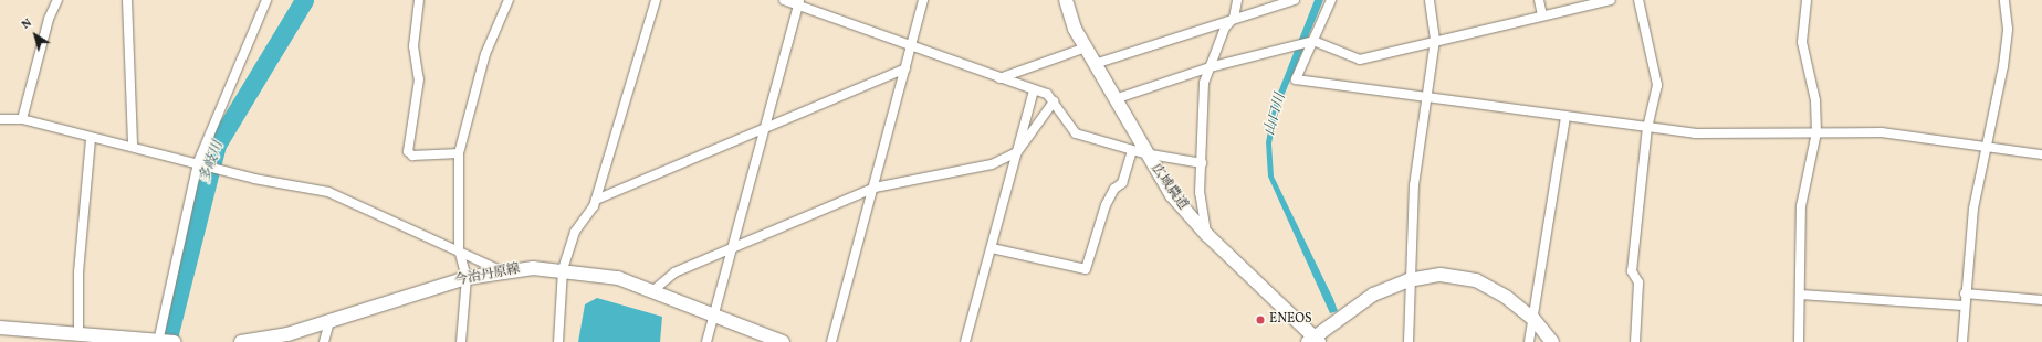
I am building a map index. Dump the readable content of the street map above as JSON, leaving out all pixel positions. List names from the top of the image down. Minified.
{"streets":{"main road":["広域農道","今治丹原線"]},"water":["山口川","多岐川"],"places":["ENEOS"],"north":"top left"}
